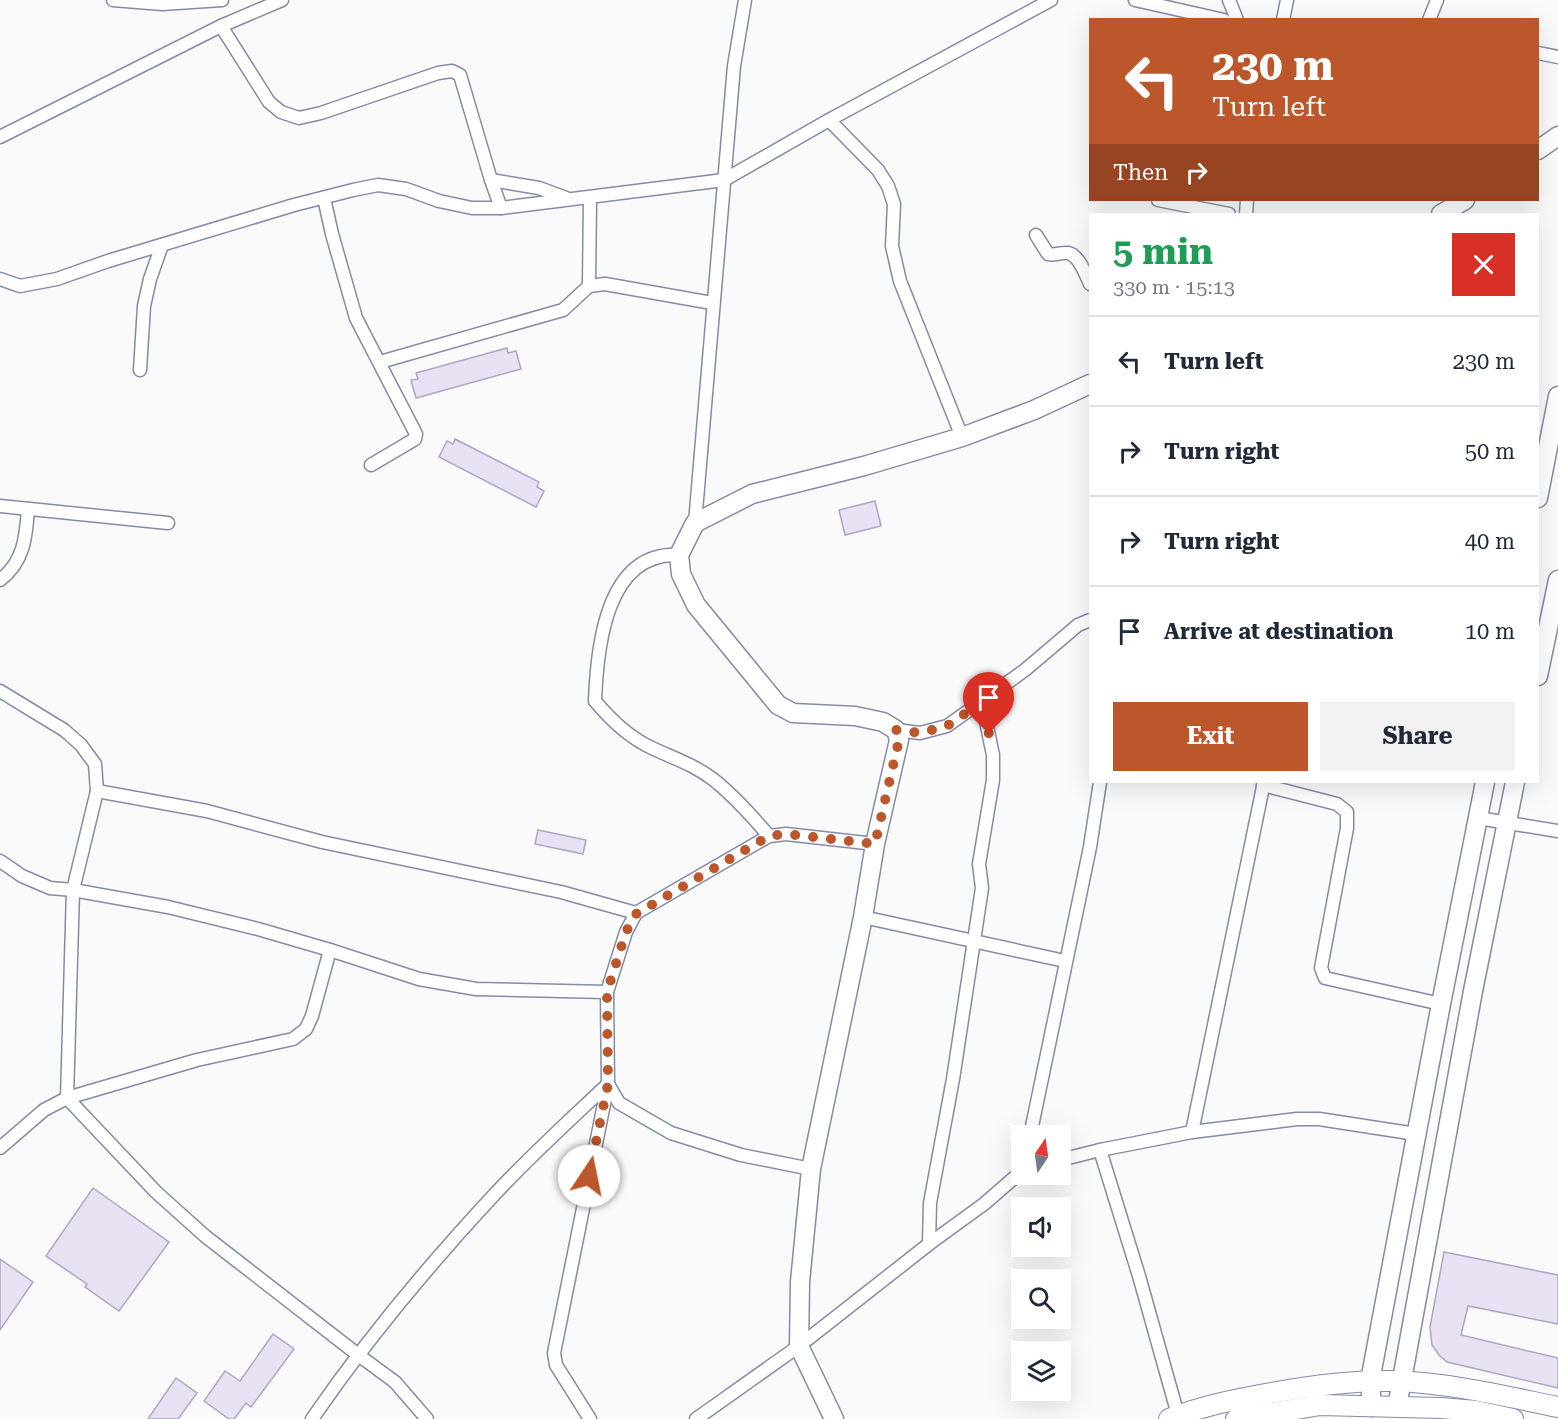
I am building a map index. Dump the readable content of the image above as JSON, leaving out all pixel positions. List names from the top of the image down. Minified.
{"north":"top","page":{"turn":["230 m","Turn left"],"then":"Then","heading":["5 min","330 m · 15:13"],"list":[{"name":"Turn left","value":"230 m"},{"name":"Turn right","value":"50 m"},{"name":"Turn right","value":"40 m"},{"name":"Arrive at destination","value":"10 m"}],"buttons":["Exit","Share"]}}
